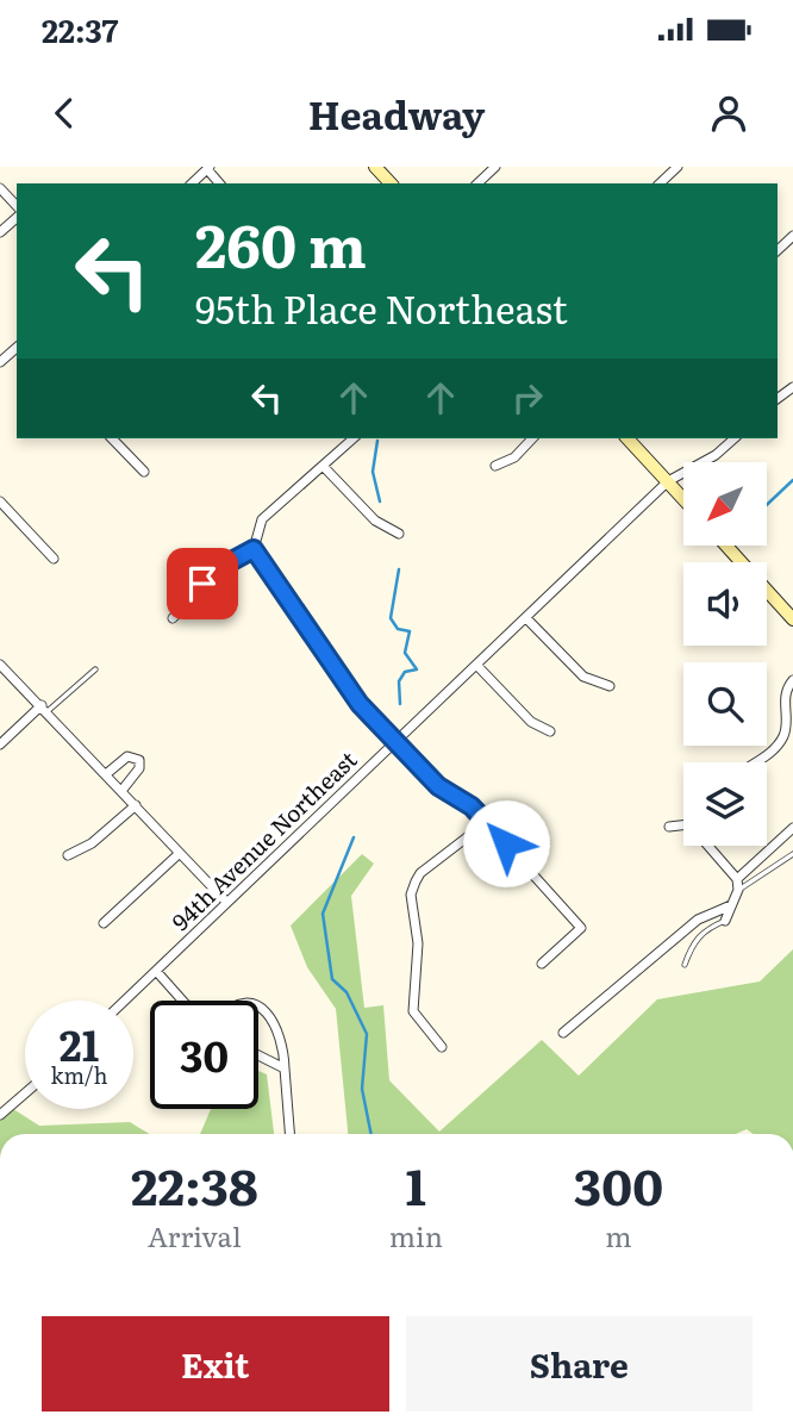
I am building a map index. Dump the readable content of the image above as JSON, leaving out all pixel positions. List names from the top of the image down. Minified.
{"streets":{"street":["94th Avenue Northeast"]},"north":"bottom left","page":{"status":"22:37","header":"Headway","turn":["260 m","95th Place Northeast"],"speed":"21 km/h","limit":"30","eta":["22:38","Arrival","1","min","300","m"],"buttons":["Exit","Share"]}}
